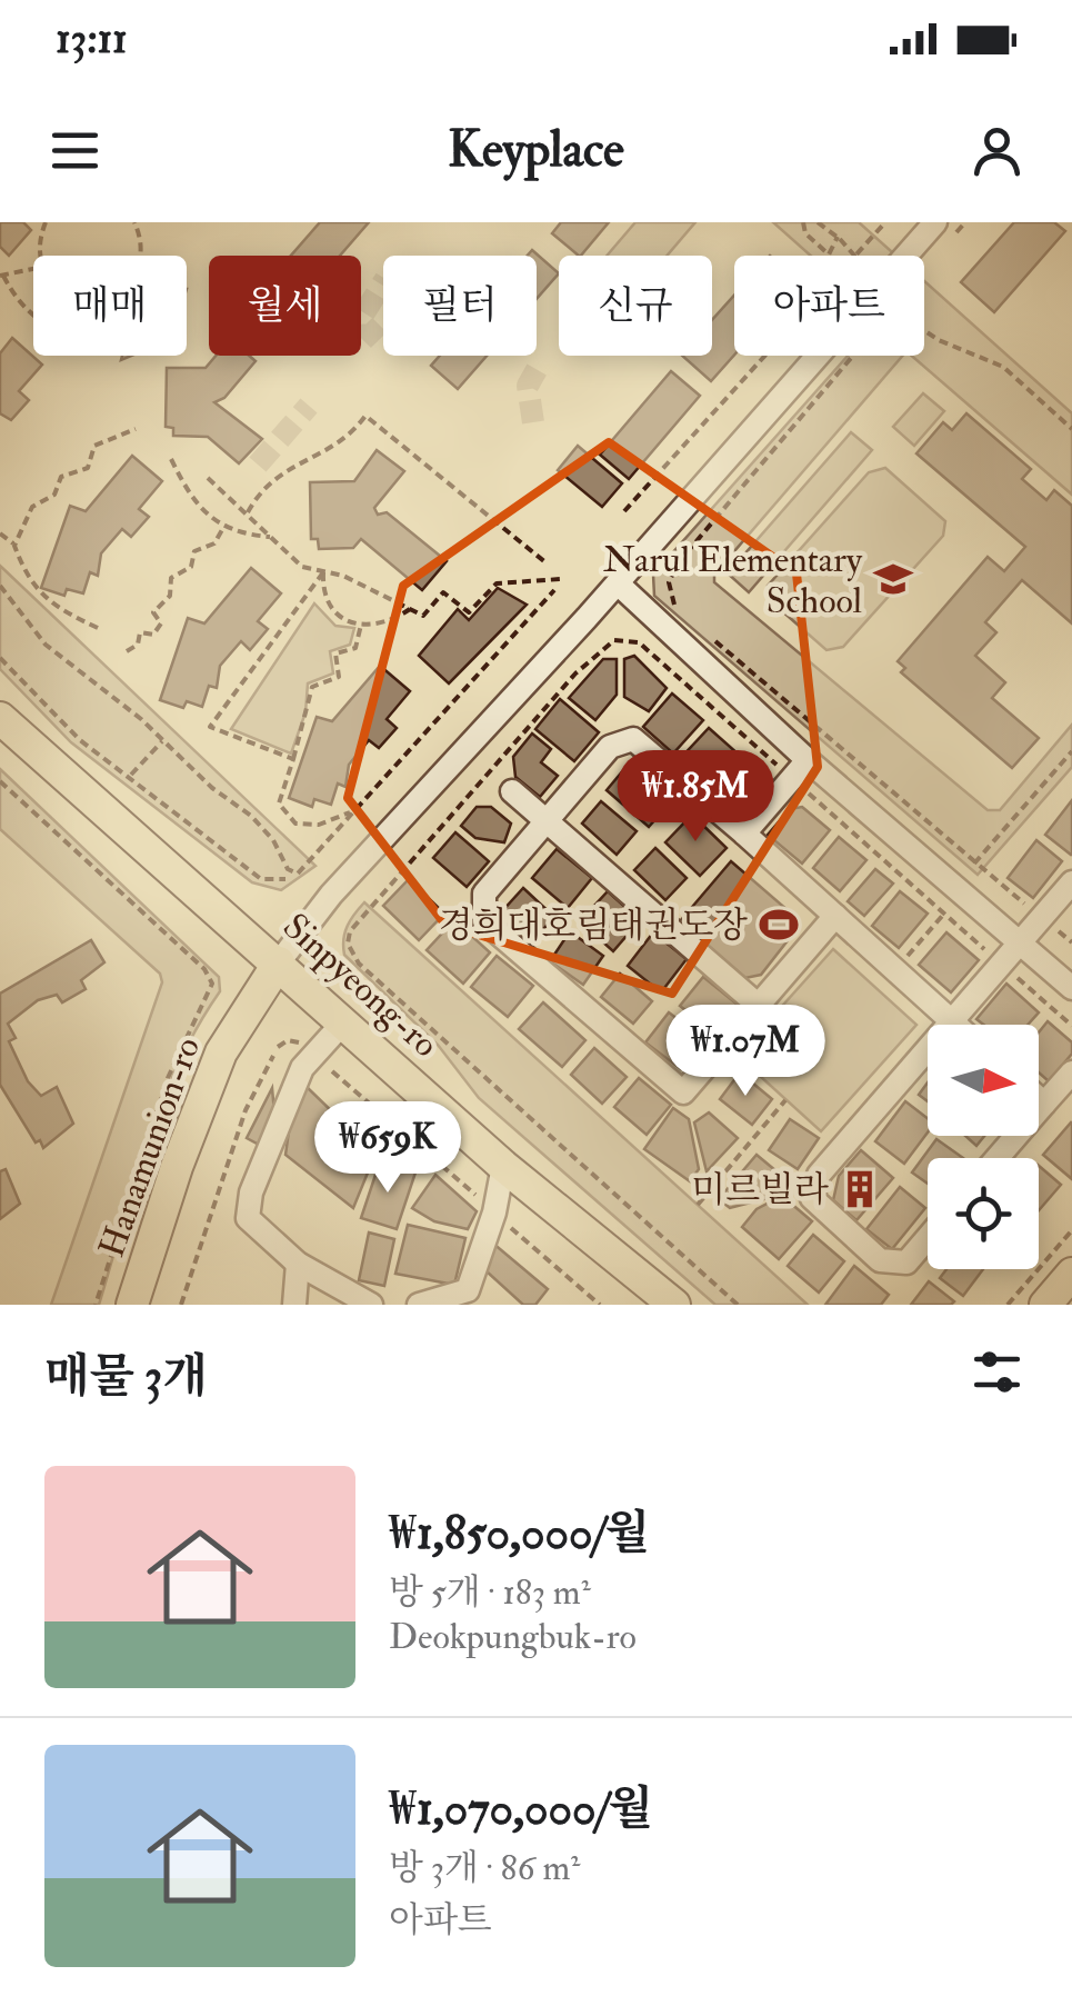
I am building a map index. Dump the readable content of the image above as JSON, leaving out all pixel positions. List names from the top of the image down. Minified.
{"streets":{"main road":["Sinpyeong-ro","Hanamunion-ro"]},"crossings":[["Sinpyeong-ro","Hanamunion-ro"]],"places":{"school or university":["Narul Elementary School"],"sports":["경희대호림태권도장"],"building":["미르빌라"]},"north":"right","page":{"status":"13:11","header":"Keyplace","chip":["매매","월세","필터","신규","아파트"],"price":["₩1.85M","₩1.07M","₩659K"],"heading":"매물 3개","list":[{"name":"₩1,850,000/월","note":"방 5개 · 183 m² · Deokpungbuk-ro"},{"name":"₩1,070,000/월","note":"방 3개 · 86 m² · 아파트"}]}}
